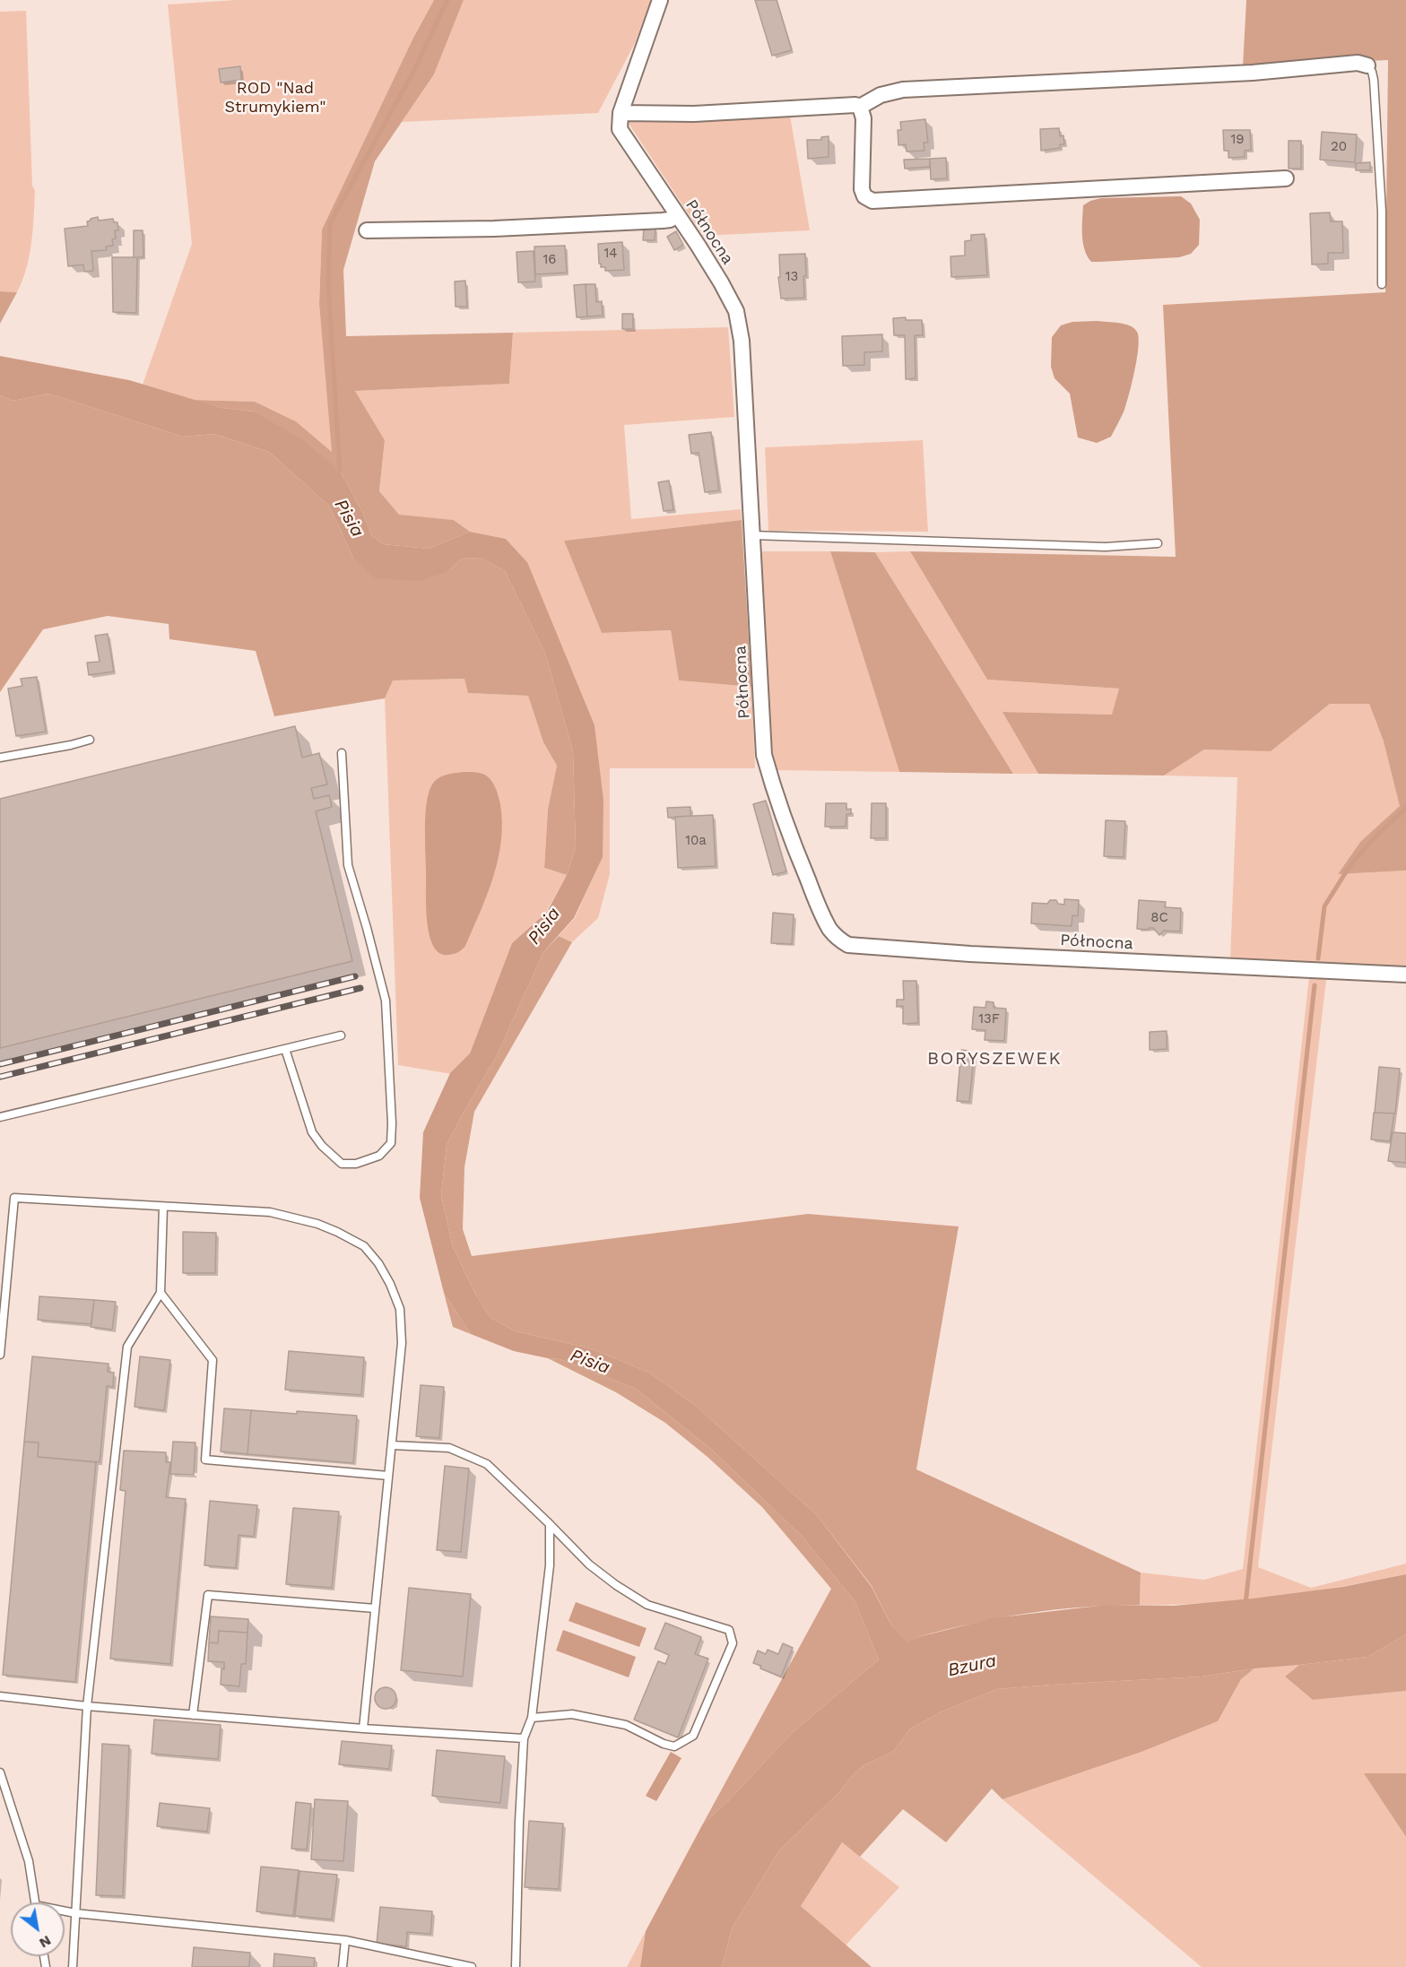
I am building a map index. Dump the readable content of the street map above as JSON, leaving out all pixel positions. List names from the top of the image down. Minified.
{"streets":{"street":["Północna"]},"districts":["BORYSZEWEK"],"water":["Pisia","Bzura"],"parks":["ROD \"Nad Strumykiem\""],"house_numbers":["19","20","14","16","13","10a","8C","13F"],"north":"bottom right"}
